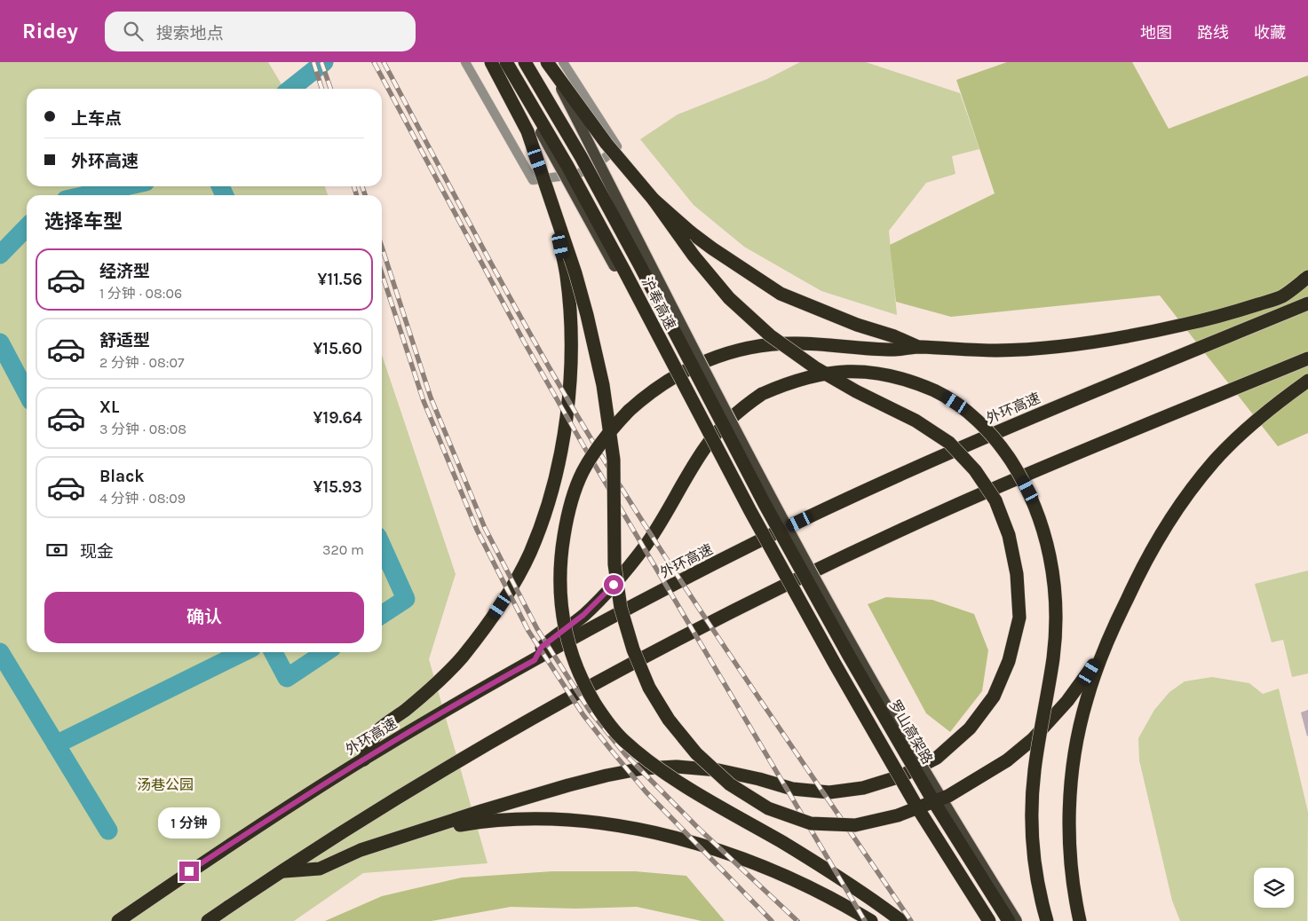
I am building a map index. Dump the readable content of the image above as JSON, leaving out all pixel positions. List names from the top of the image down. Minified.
{"streets":{"highway":["沪奉高速","外环高速","罗山高架路"]},"crossings":[["沪奉高速","罗山高架路"]],"parks":["汤巷公园"],"page":{"header":"Ridey","search":"搜索地点","nav":["地图","路线","收藏"],"banner":["上车点","外环高速"],"heading":"选择车型","list":[{"name":"经济型","note":"1 分钟 · 08:06","value":"¥11.56"},{"name":"舒适型","note":"2 分钟 · 08:07","value":"¥15.60"},{"name":"XL","note":"3 分钟 · 08:08","value":"¥19.64"},{"name":"Black","note":"4 分钟 · 08:09","value":"¥15.93"}],"pay":["现金","320 m"],"buttons":"确认","bubble":"1 分钟"}}
